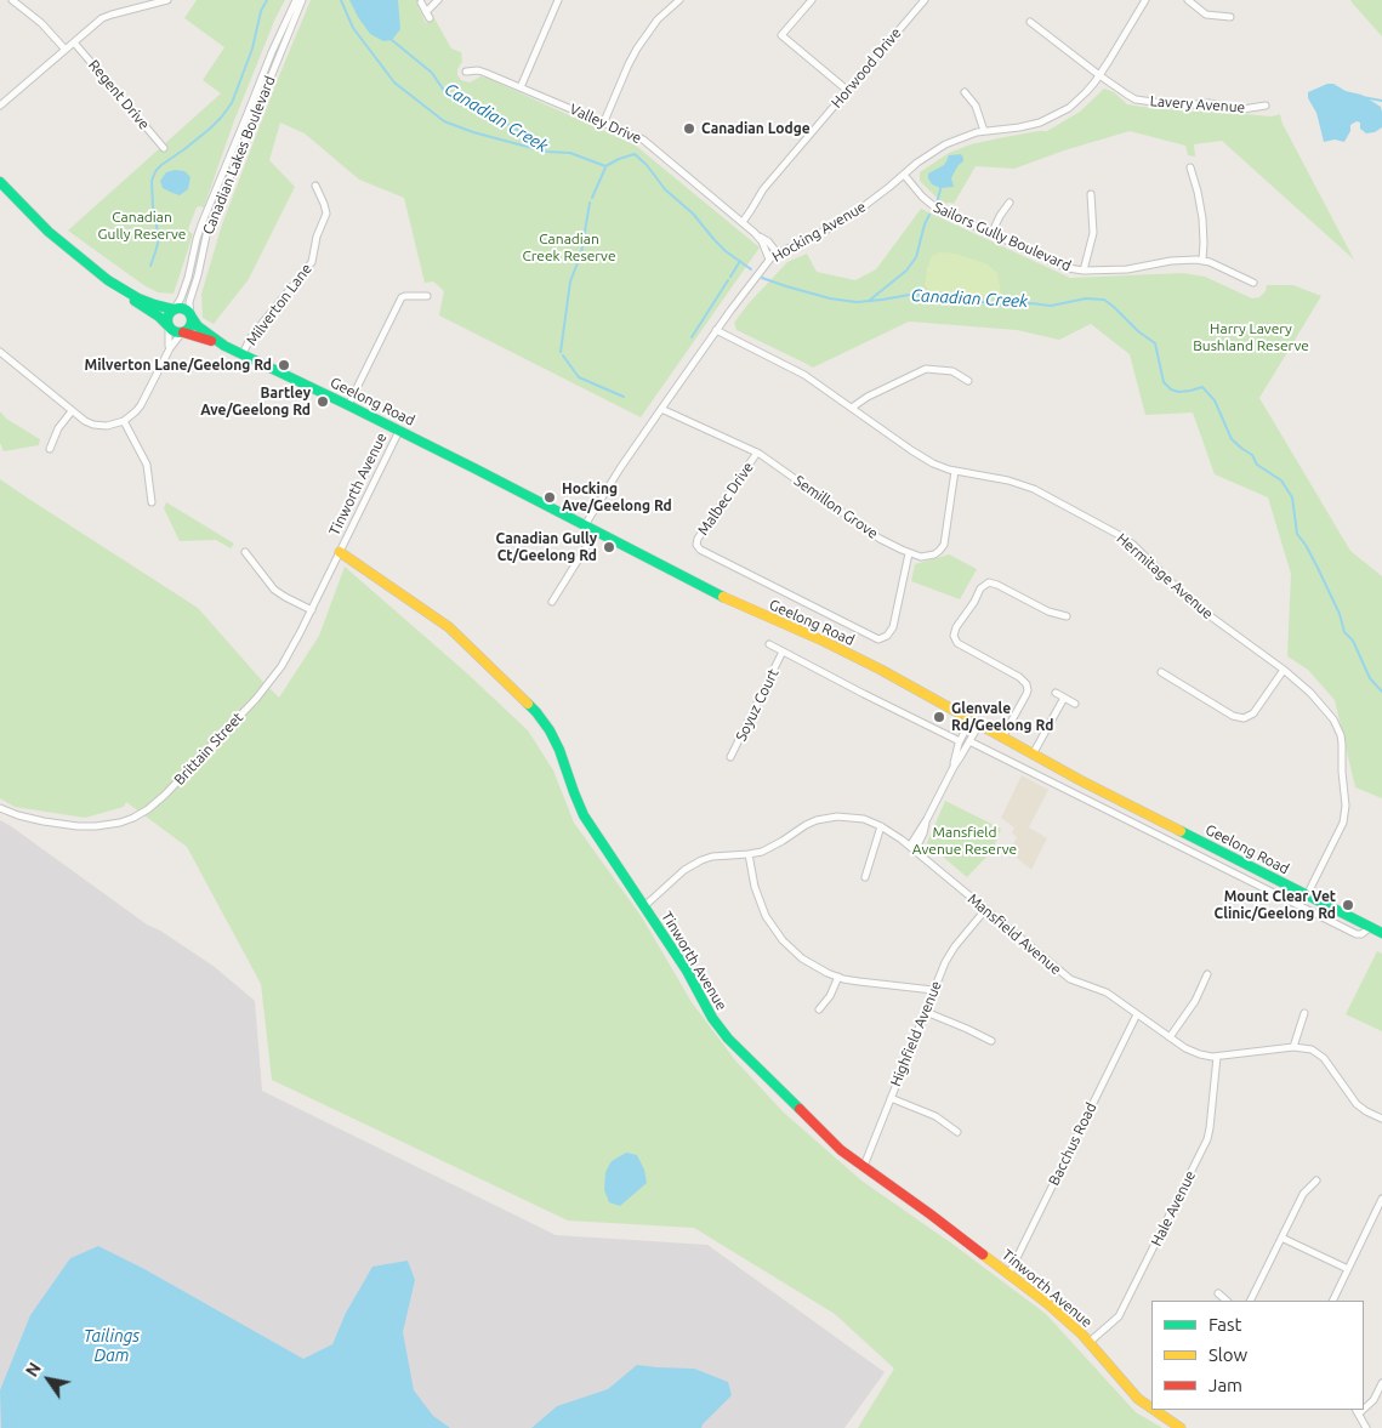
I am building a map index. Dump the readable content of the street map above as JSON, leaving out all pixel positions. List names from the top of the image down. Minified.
{"streets":{"main road":["Geelong Road","Tinworth Avenue"],"street":["Horwood Drive","Regent Drive","Lavery Avenue","Valley Drive","Canadian Lakes Boulevard","Hocking Avenue","Sailors Gully Boulevard","Milverton Lane","Malbec Drive","Semillon Grove","Hermitage Avenue","Soyuz Court","Brittain Street","Mansfield Avenue","Highfield Avenue","Bacchus Road","Hale Avenue"]},"crossings":[["Horwood Drive","Valley Drive"],["Lavery Avenue","Hocking Avenue"],["Valley Drive","Hocking Avenue"],["Canadian Lakes Boulevard","Geelong Road"],["Hocking Avenue","Sailors Gully Boulevard"],["Hocking Avenue","Geelong Road"],["Hocking Avenue","Semillon Grove"],["Hocking Avenue","Hermitage Avenue"],["Milverton Lane","Geelong Road"],["Geelong Road","Tinworth Avenue"],["Geelong Road","Hermitage Avenue"],["Tinworth Avenue","Brittain Street"],["Tinworth Avenue","Mansfield Avenue"],["Tinworth Avenue","Highfield Avenue"],["Tinworth Avenue","Bacchus Road"],["Tinworth Avenue","Hale Avenue"],["Malbec Drive","Semillon Grove"],["Semillon Grove","Hermitage Avenue"],["Mansfield Avenue","Highfield Avenue"],["Mansfield Avenue","Bacchus Road"],["Mansfield Avenue","Hale Avenue"]],"water":["Canadian Creek","Tailings Dam"],"parks":["Canadian Gully Reserve","Canadian Creek Reserve","Harry Lavery Bushland Reserve","Mansfield Avenue Reserve"],"places":["Canadian Lodge","Milverton Lane/Geelong Rd","Bartley Ave/Geelong Rd","Hocking Ave/Geelong Rd","Canadian Gully Ct/Geelong Rd","Glenvale Rd/Geelong Rd","Mount Clear Vet Clinic/Geelong Rd"],"legend":["Fast","Slow","Jam"],"north":"top left"}
